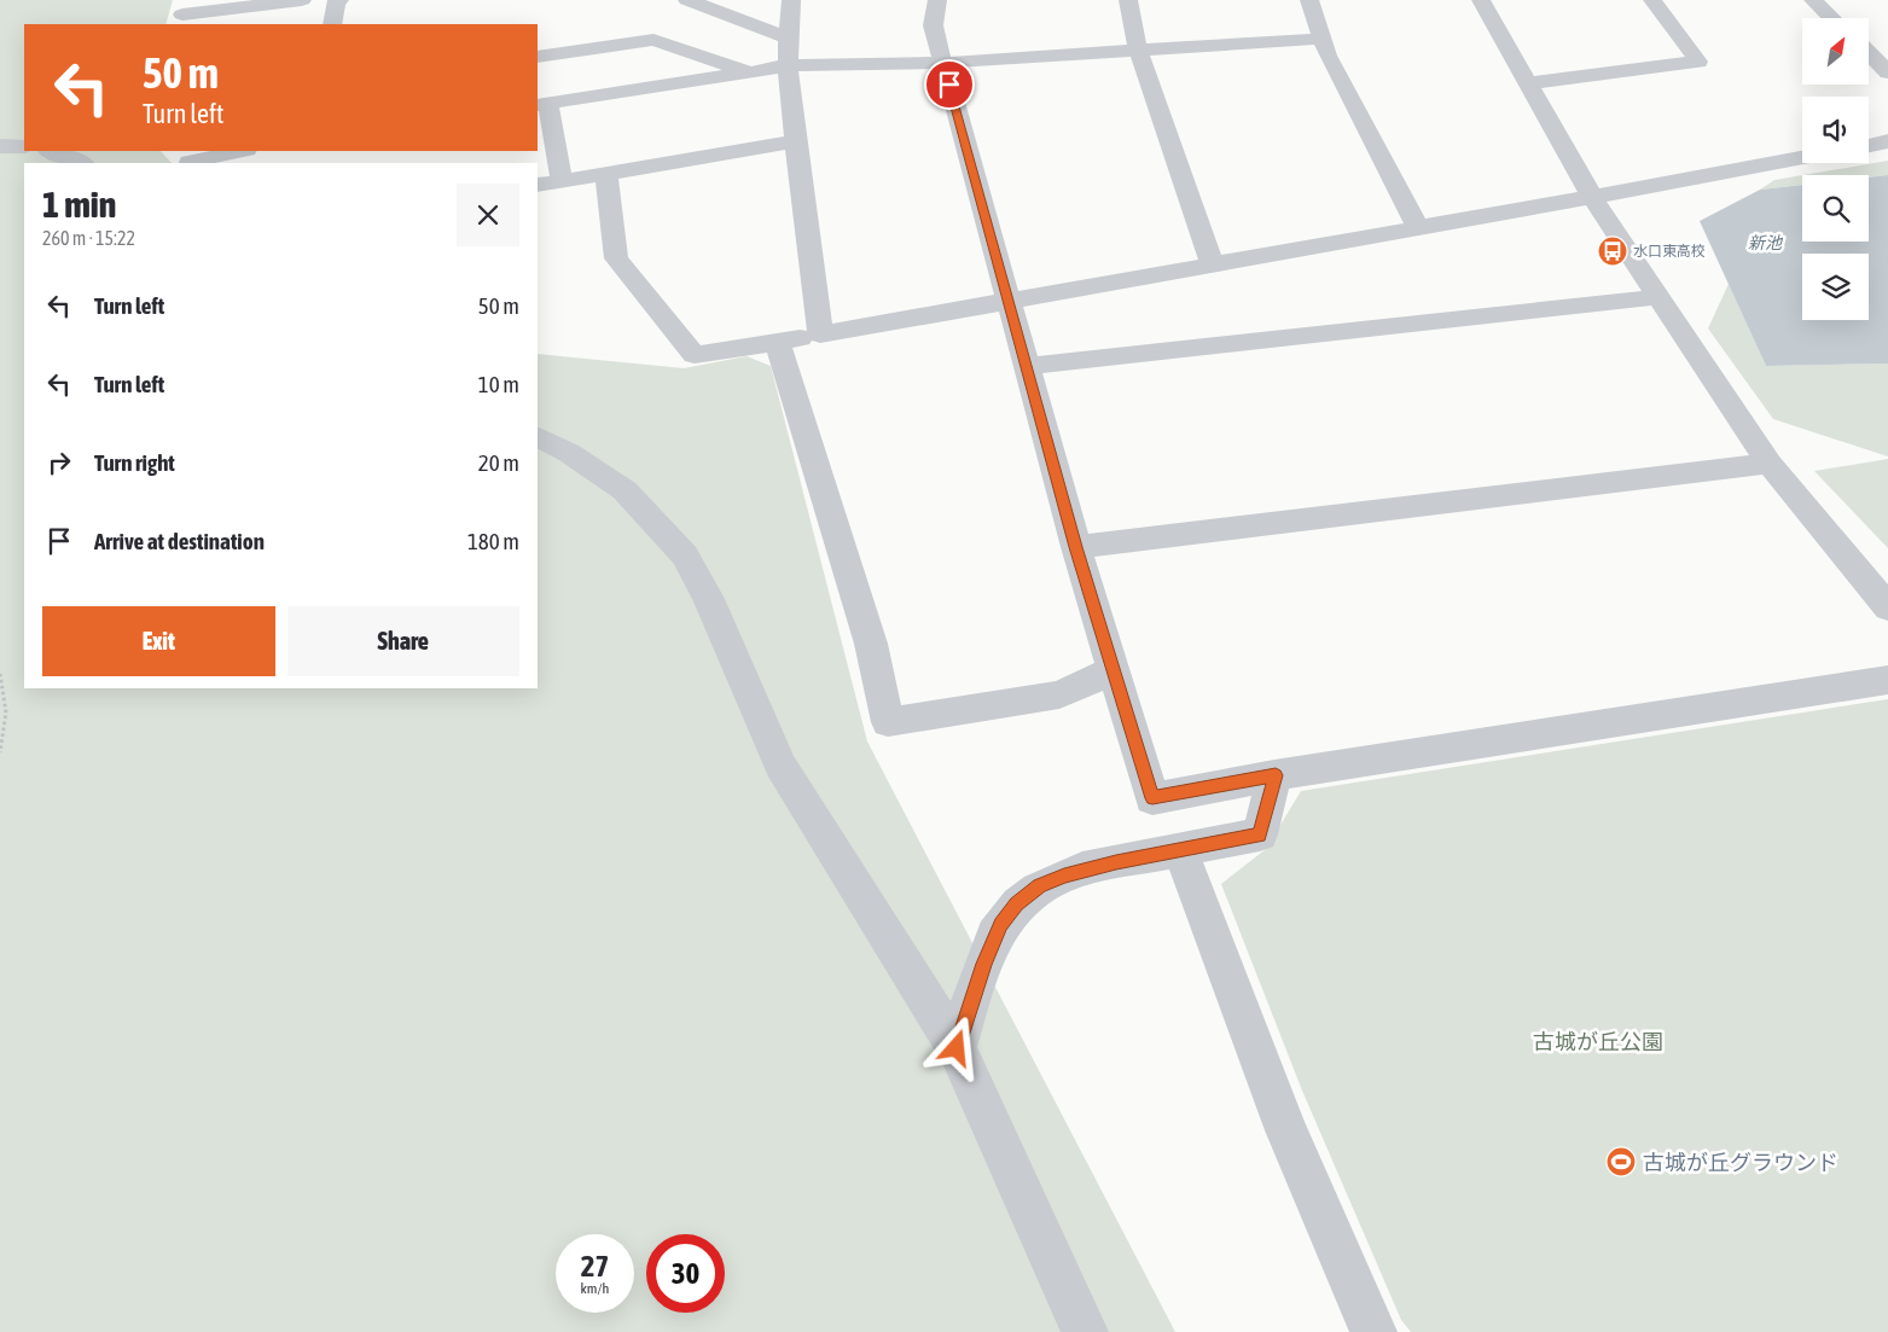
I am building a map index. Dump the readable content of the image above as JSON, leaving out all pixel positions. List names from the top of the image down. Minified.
{"water":["新池"],"parks":["古城が丘公園"],"places":{"bus stop":["水口東高校"],"sports":["古城が丘グラウンド"]},"north":"top right","page":{"turn":["50 m","Turn left"],"heading":["1 min","260 m · 15:22"],"list":[{"name":"Turn left","value":"50 m"},{"name":"Turn left","value":"10 m"},{"name":"Turn right","value":"20 m"},{"name":"Arrive at destination","value":"180 m"}],"buttons":["Exit","Share"],"speed":"27 km/h","limit":"30"}}
